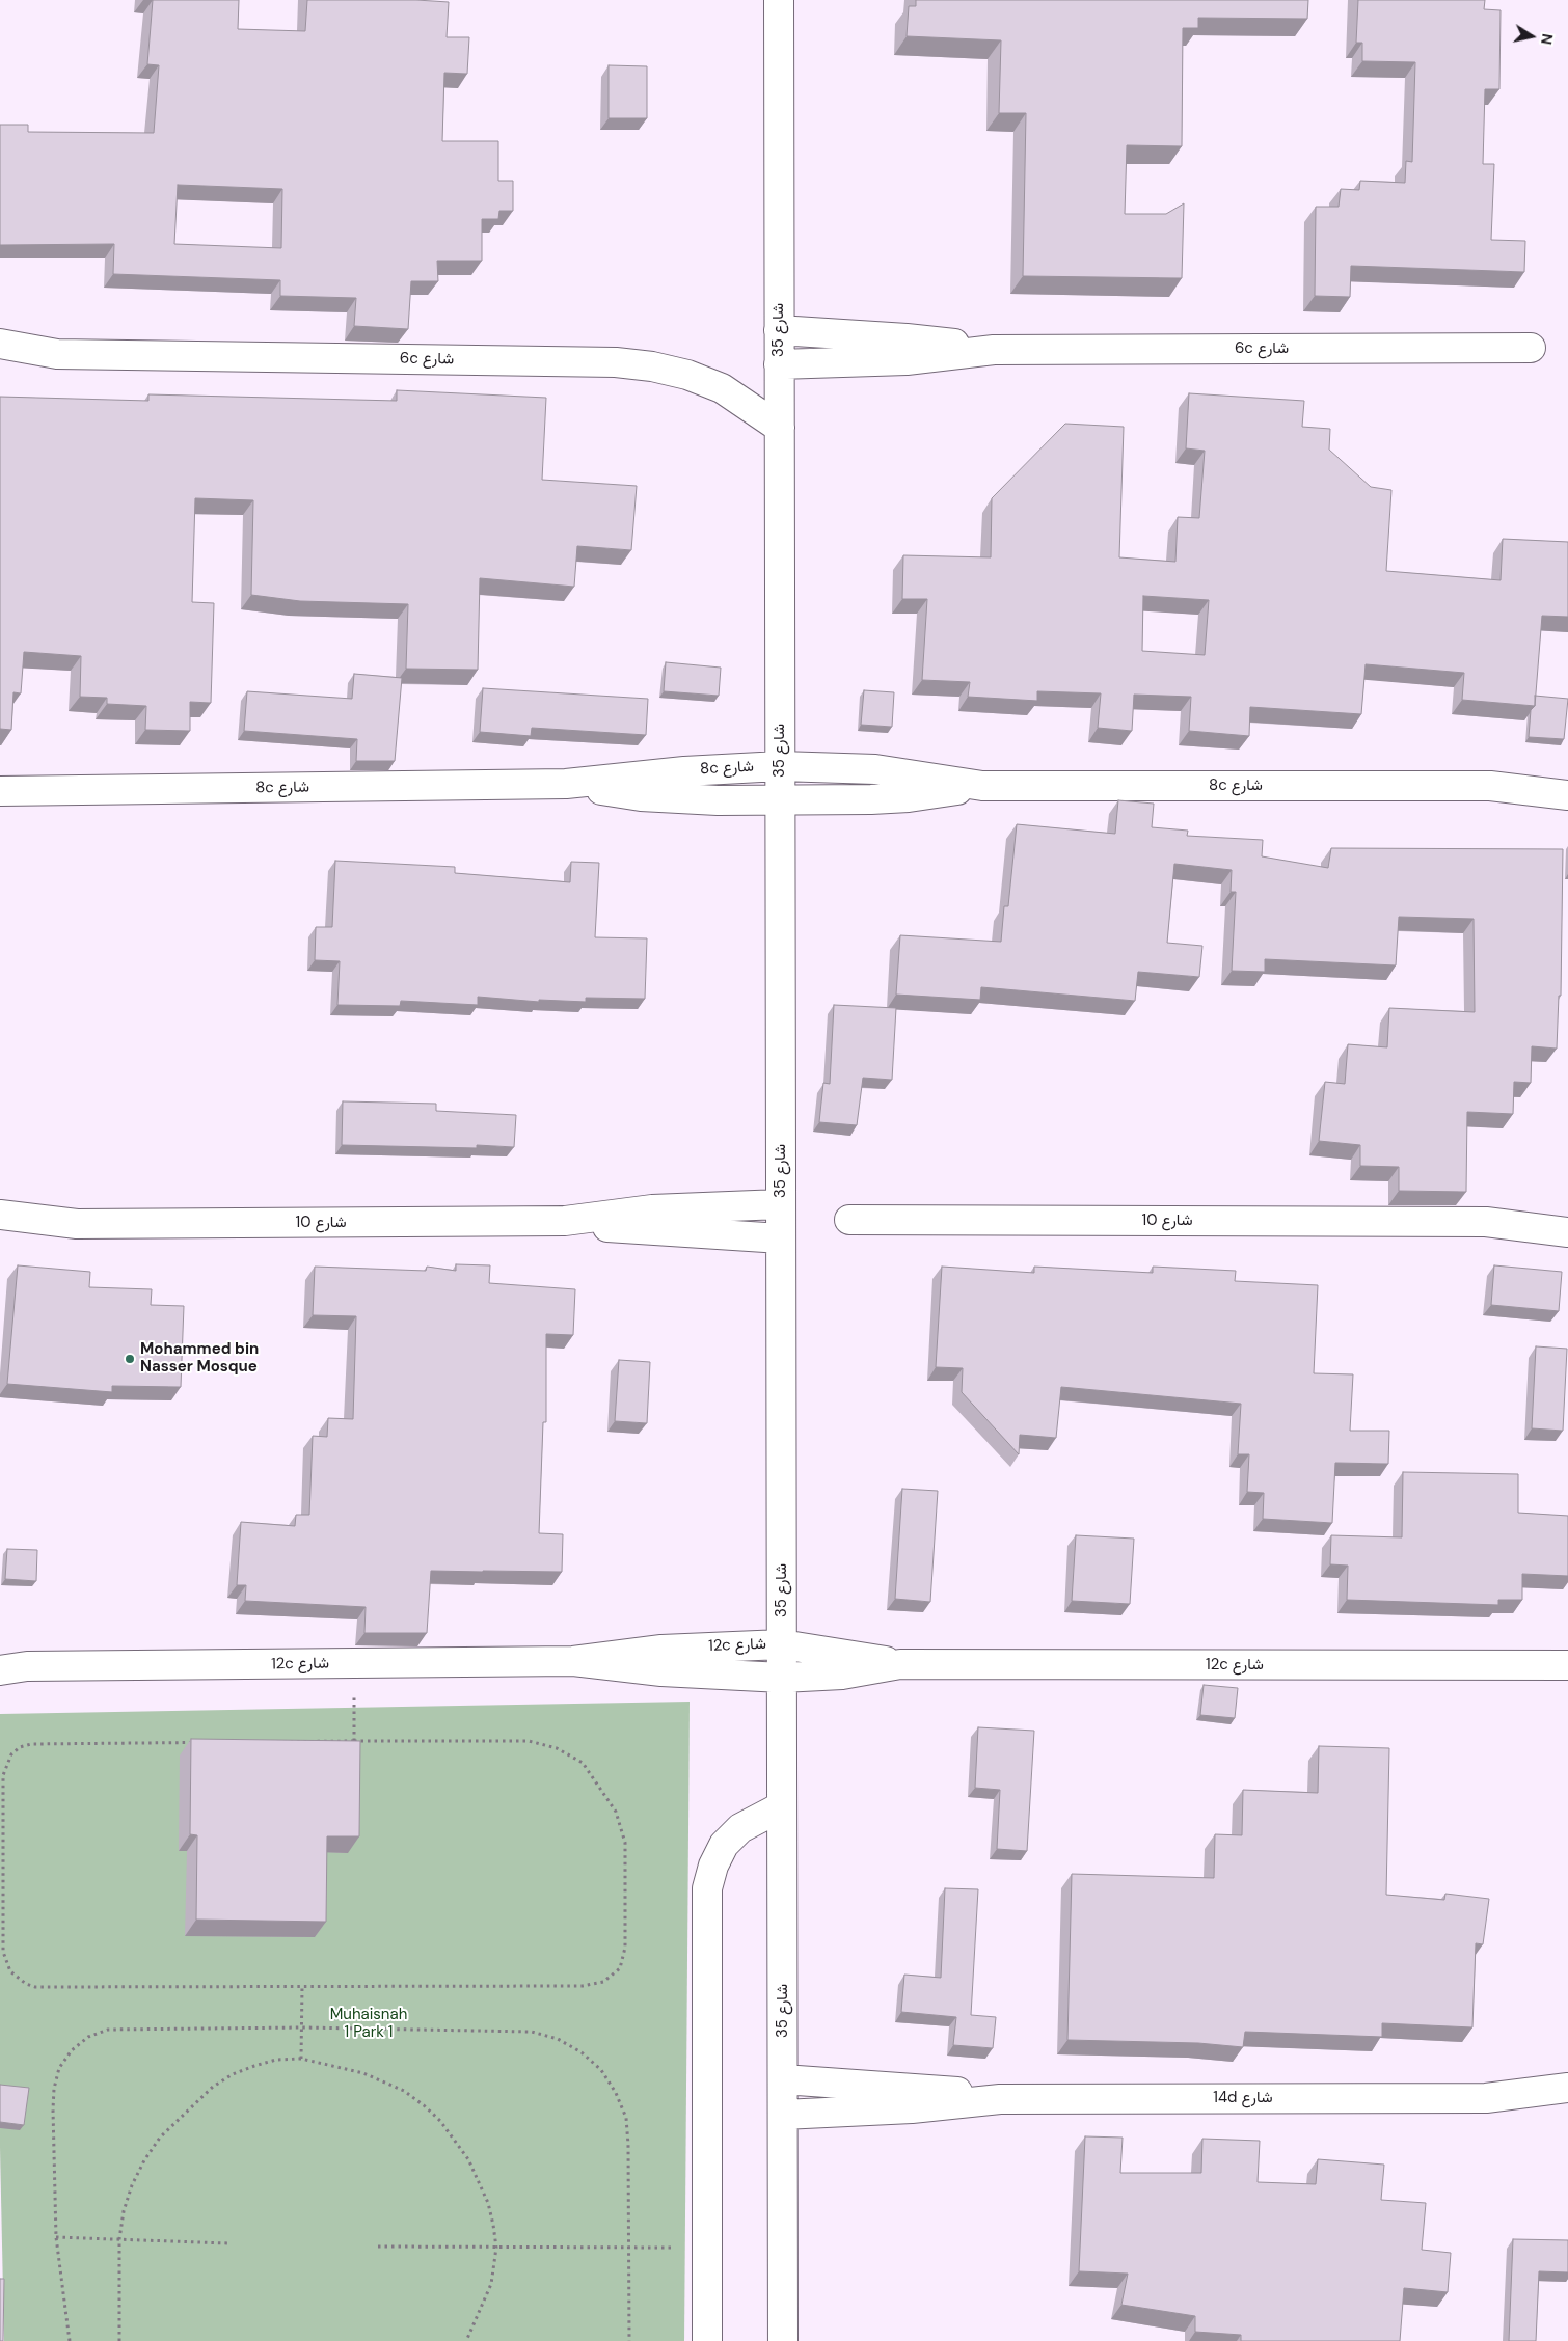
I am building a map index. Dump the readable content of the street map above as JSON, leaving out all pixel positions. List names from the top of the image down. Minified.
{"streets":{"street":["شارع 35","6c شارع","8c شارع","شارع 10","12c شارع","14d شارع"]},"crossings":[["شارع 35","6c شارع"],["شارع 35","8c شارع"],["شارع 35","شارع 10"],["شارع 35","12c شارع"],["شارع 35","14d شارع"]],"parks":["Muhaisnah 1 Park 1"],"places":["Mohammed bin Nasser Mosque"],"north":"right"}
